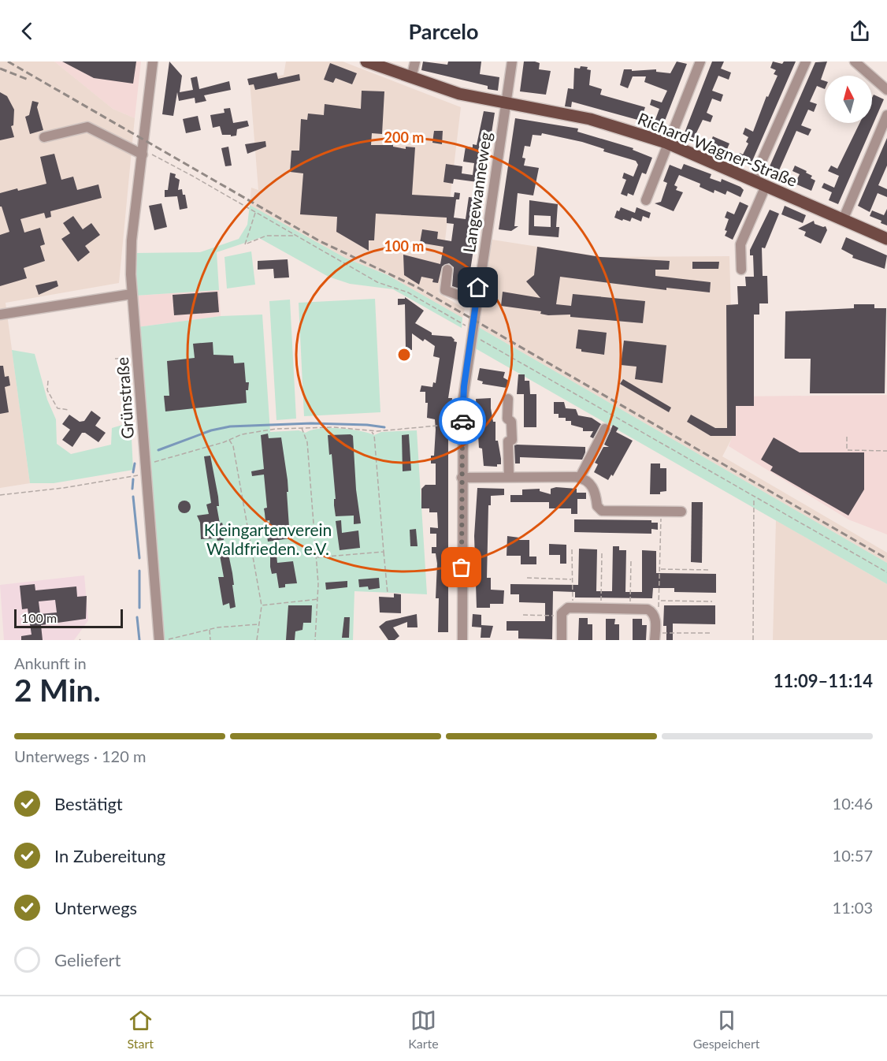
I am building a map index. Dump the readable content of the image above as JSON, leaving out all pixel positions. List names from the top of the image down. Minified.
{"streets":{"main road":["Richard-Wagner-Straße"],"street":["Langewanneweg","Grünstraße"]},"crossings":[["Richard-Wagner-Straße","Langewanneweg"]],"parks":["Kleingartenverein Waldfrieden. e.V."],"scale_bar":"100 m","north":"top","page":{"header":"Parcelo","scale":"100 m","heading":["2 Min.","Ankunft in","11:09–11:14"],"bar":"Unterwegs · 120 m","list":[["Bestätigt","10:46"],["In Zubereitung","10:57"],["Unterwegs","11:03"],"Geliefert"],"tabs":["Start","Karte","Gespeichert"]},"rings":["200 m","100 m"]}
